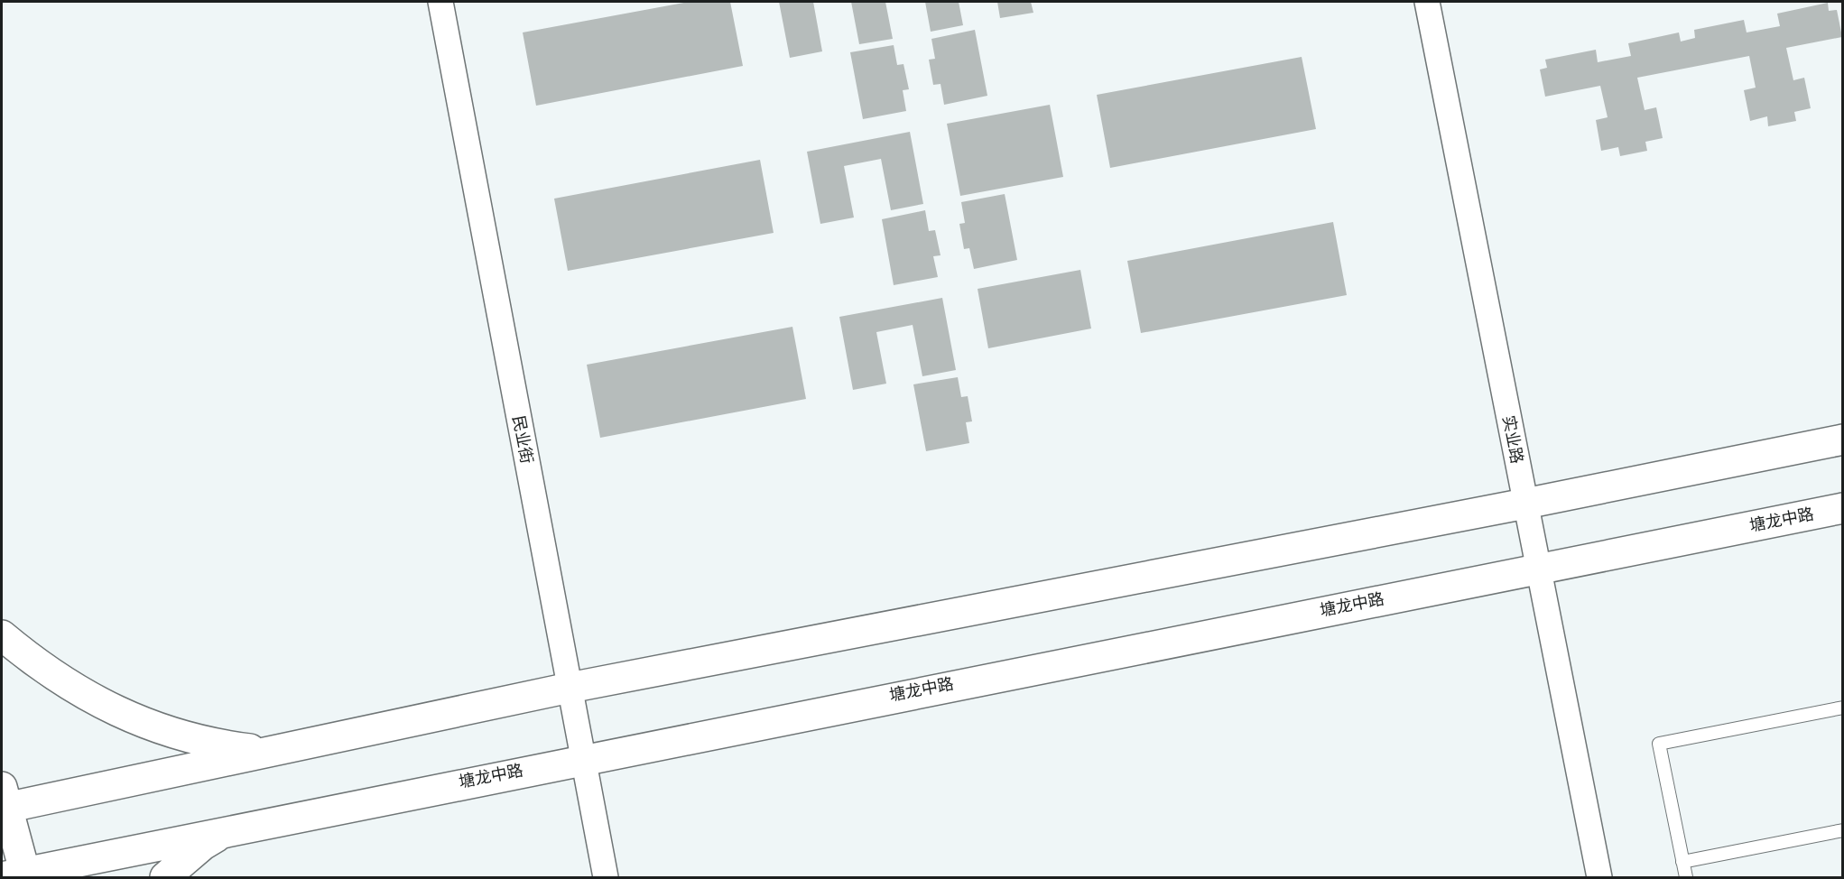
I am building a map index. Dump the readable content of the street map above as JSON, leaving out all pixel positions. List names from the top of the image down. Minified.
{"streets":{"main road":["塘龙中路"],"street":["民业街","实业路"]},"crossings":[["民业街","塘龙中路"],["实业路","塘龙中路"]]}
